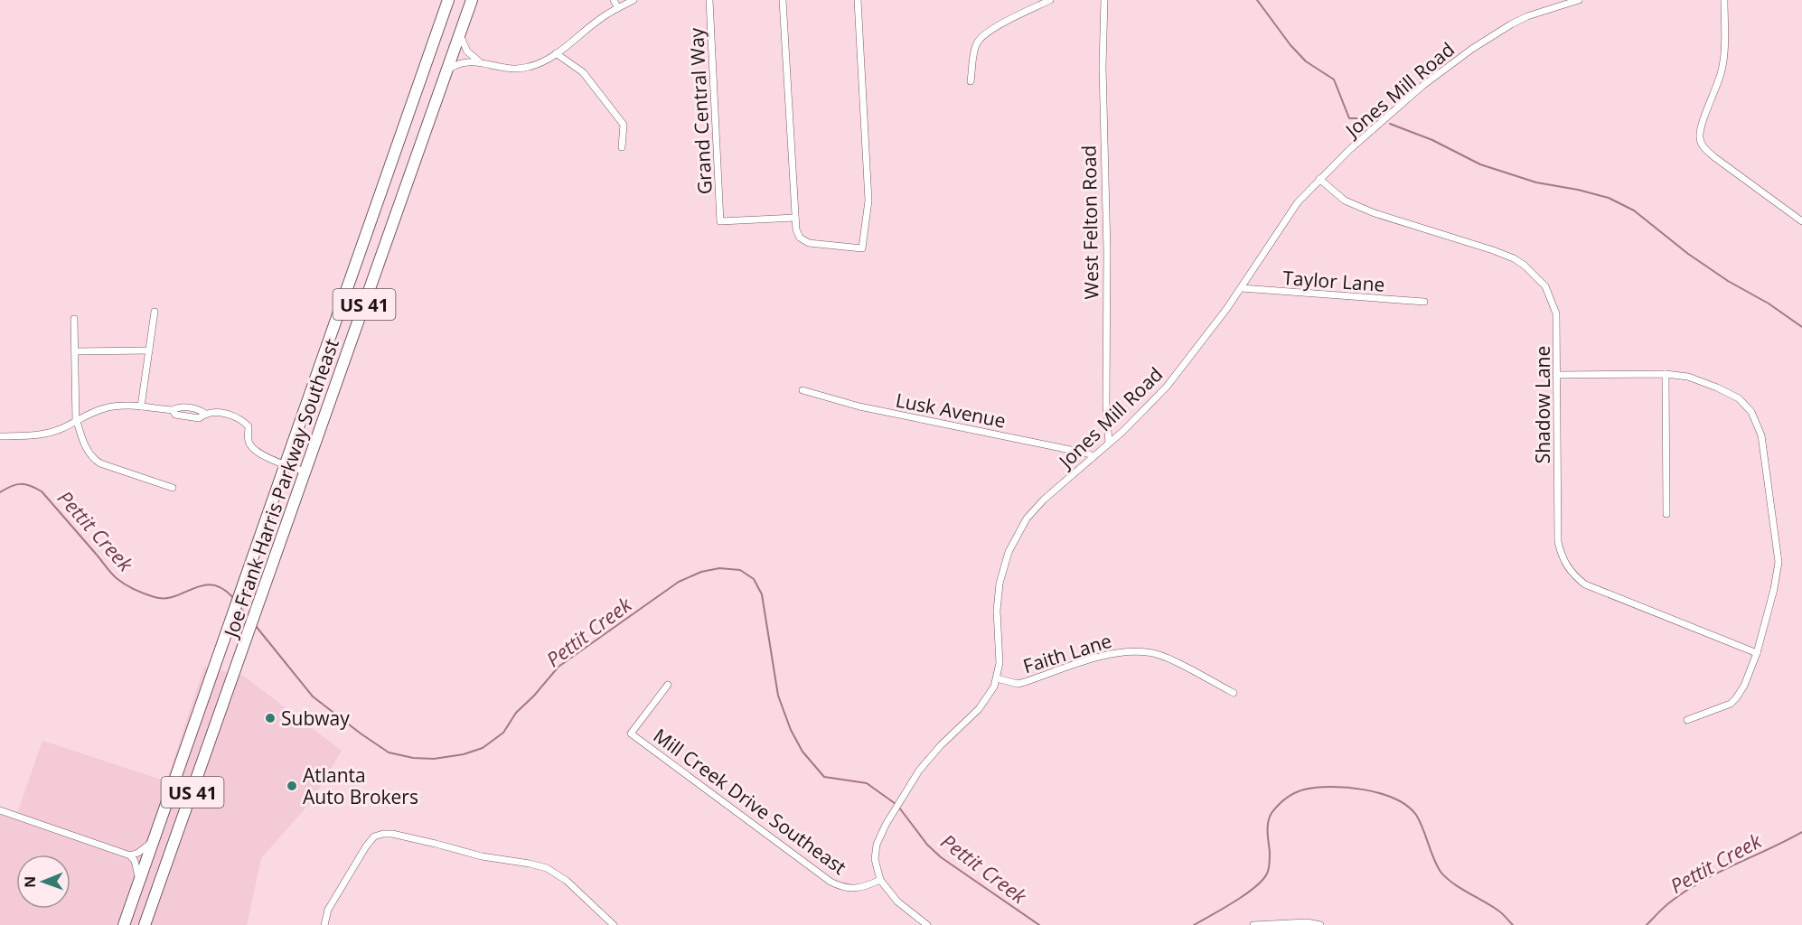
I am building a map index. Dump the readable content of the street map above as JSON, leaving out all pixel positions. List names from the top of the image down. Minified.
{"streets":{"highway":["US 41","Joe Frank Harris Parkway Southeast"],"street":["Jones Mill Road","Grand Central Way","West Felton Road","Taylor Lane","Shadow Lane","Lusk Avenue","Faith Lane","Mill Creek Drive Southeast"]},"crossings":[["Jones Mill Road","West Felton Road"],["Jones Mill Road","Taylor Lane"],["Jones Mill Road","Shadow Lane"],["Jones Mill Road","Lusk Avenue"],["Jones Mill Road","Faith Lane"],["Jones Mill Road","Mill Creek Drive Southeast"]],"water":["Pettit Creek"],"places":["Subway","Atlanta Auto Brokers"],"north":"left"}
